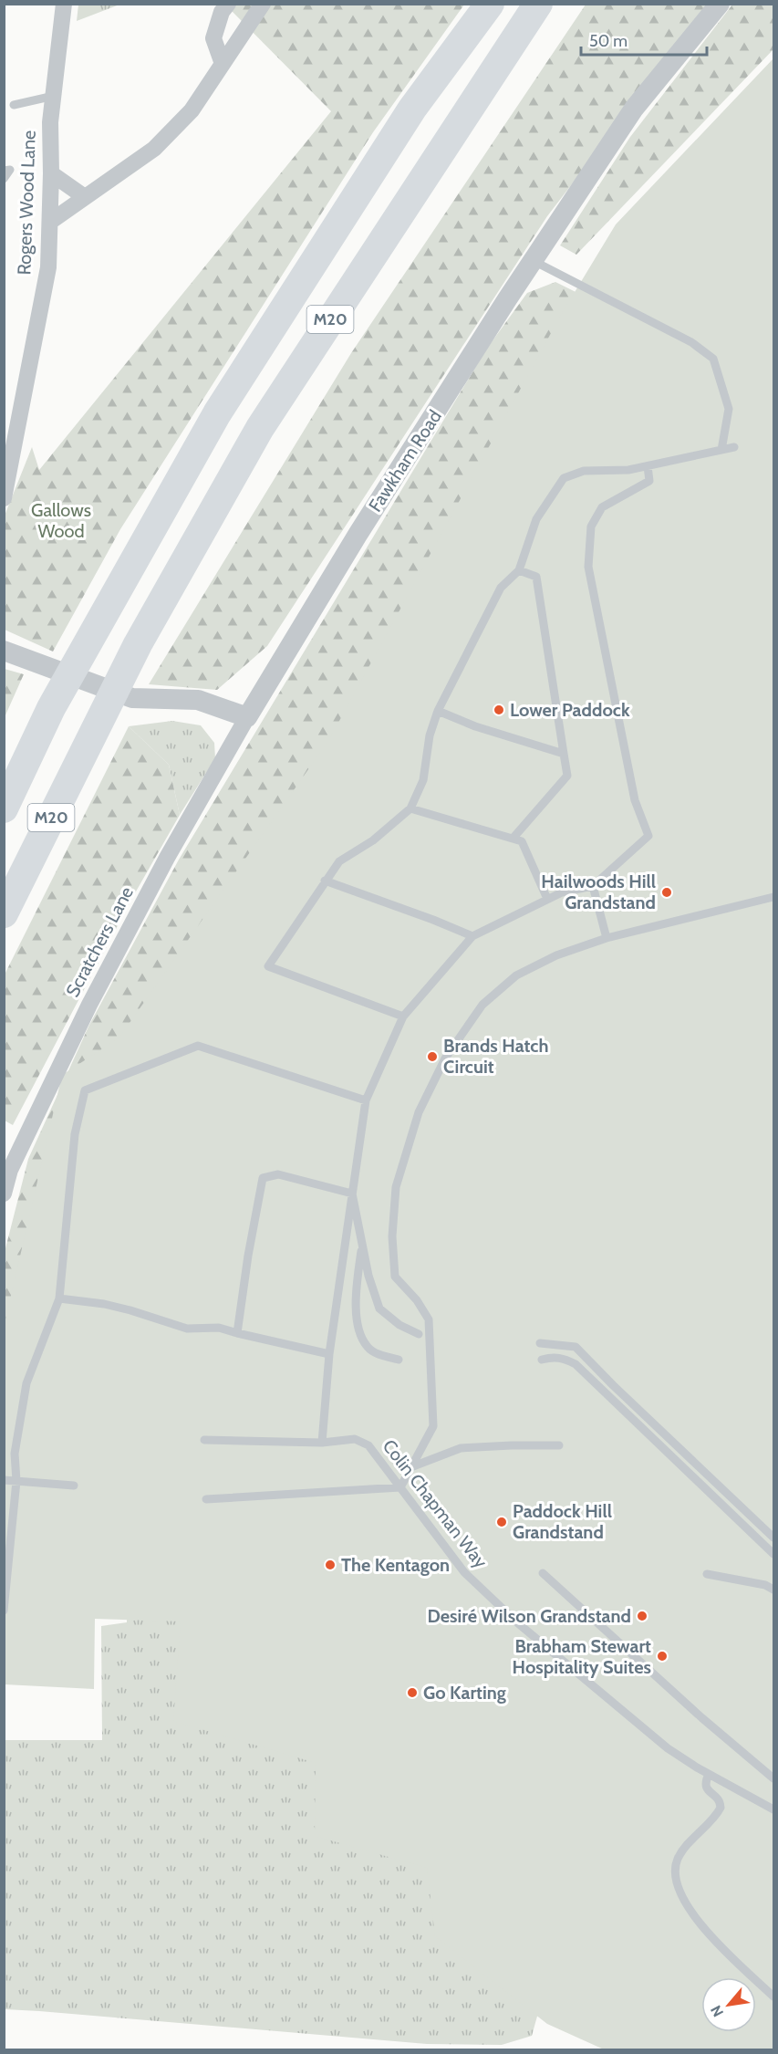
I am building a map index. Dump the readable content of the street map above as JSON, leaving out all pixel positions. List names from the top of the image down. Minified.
{"streets":{"highway":["M20"],"street":["Rogers Wood Lane","Fawkham Road","Scratchers Lane"],"lane":["Colin Chapman Way"]},"crossings":[["Fawkham Road","Scratchers Lane"]],"parks":["Gallows Wood"],"places":["Lower Paddock","Hailwoods Hill Grandstand","Brands Hatch Circuit","Paddock Hill Grandstand","The Kentagon","Desiré Wilson Grandstand","Brabham Stewart Hospitality Suites","Go Karting"],"scale_bar":"50 m","north":"bottom left"}
